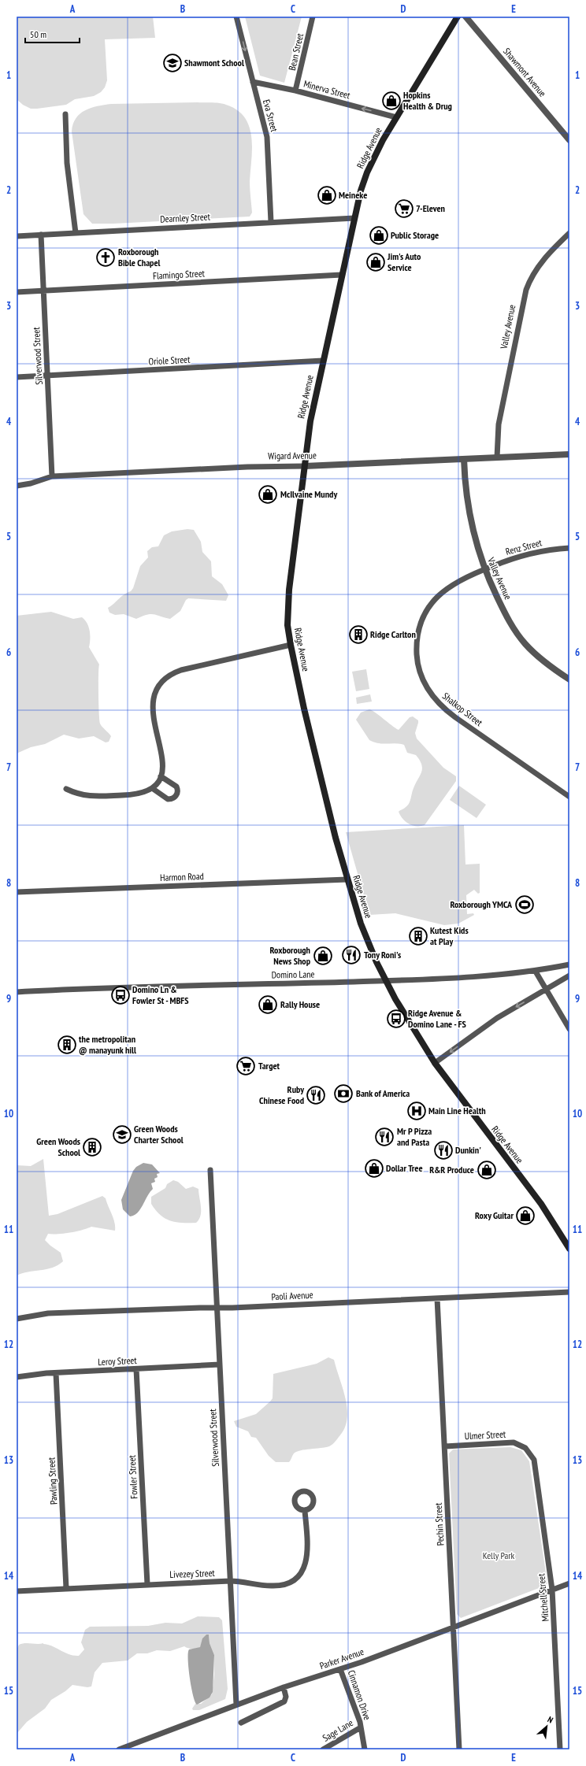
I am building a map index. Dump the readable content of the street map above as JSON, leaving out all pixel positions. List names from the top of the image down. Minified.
{"streets":{"main road":["Ridge Avenue"],"street":["Bean Street","Shawmont Avenue","Minerva Street","Eva Street","Dearnley Street","Flamingo Street","Valley Avenue","Silverwood Street","Oriole Street","Wigard Avenue","Renz Street","Shalkop Street","Harmon Road","Domino Lane","Paoli Avenue","Leroy Street","Ulmer Street","Fowler Street","Pawling Street","Pechin Street","Livezey Street","Mitchell Street","Parker Avenue","Cinnamon Drive","Sage Lane"]},"crossings":[["Bean Street","Minerva Street"],["Minerva Street","Eva Street"],["Minerva Street","Ridge Avenue"],["Eva Street","Dearnley Street"],["Ridge Avenue","Dearnley Street"],["Ridge Avenue","Flamingo Street"],["Ridge Avenue","Oriole Street"],["Ridge Avenue","Wigard Avenue"],["Ridge Avenue","Harmon Road"],["Ridge Avenue","Domino Lane"],["Dearnley Street","Silverwood Street"],["Flamingo Street","Silverwood Street"],["Valley Avenue","Wigard Avenue"],["Valley Avenue","Renz Street"],["Valley Avenue","Shalkop Street"],["Silverwood Street","Oriole Street"],["Silverwood Street","Wigard Avenue"],["Silverwood Street","Paoli Avenue"],["Silverwood Street","Leroy Street"],["Silverwood Street","Livezey Street"],["Silverwood Street","Parker Avenue"],["Renz Street","Shalkop Street"],["Paoli Avenue","Pechin Street"],["Leroy Street","Fowler Street"],["Leroy Street","Pawling Street"],["Ulmer Street","Pechin Street"],["Ulmer Street","Mitchell Street"],["Fowler Street","Livezey Street"],["Pawling Street","Livezey Street"],["Pechin Street","Parker Avenue"],["Mitchell Street","Parker Avenue"],["Parker Avenue","Cinnamon Drive"],["Cinnamon Drive","Sage Lane"]],"one_way":["Minerva Street"],"parks":["Kelly Park"],"places":{"school or university":["Shawmont School","Green Woods Charter School"],"shop":["Hopkins Health & Drug","Meineke","Public Storage","Jim's Auto Service","McIlvaine Mundy","Roxborough News Shop","Rally House","Dollar Tree","R&R Produce","Roxy Guitar"],"supermarket":["7-Eleven","Target"],"church":["Roxborough Bible Chapel"],"building":["Ridge Carlton","Kutest Kids at Play","the metropolitan @ manayunk hill","Green Woods School"],"sports":["Roxborough YMCA"],"restaurant":["Tony Roni's","Ruby Chinese Food","Mr P Pizza and Pasta","Dunkin'"],"bus stop":["Domino Ln & Fowler St - MBFS","Ridge Avenue & Domino Lane - FS"],"bank":["Bank of America"],"hospital":["Main Line Health"]},"scale_bar":"50 m","north":"top right","grid":{"columns":["A","B","C","D","E"],"rows":["1","2","3","4","5","6","7","8","9","10","11","12","13","14","15"]}}
